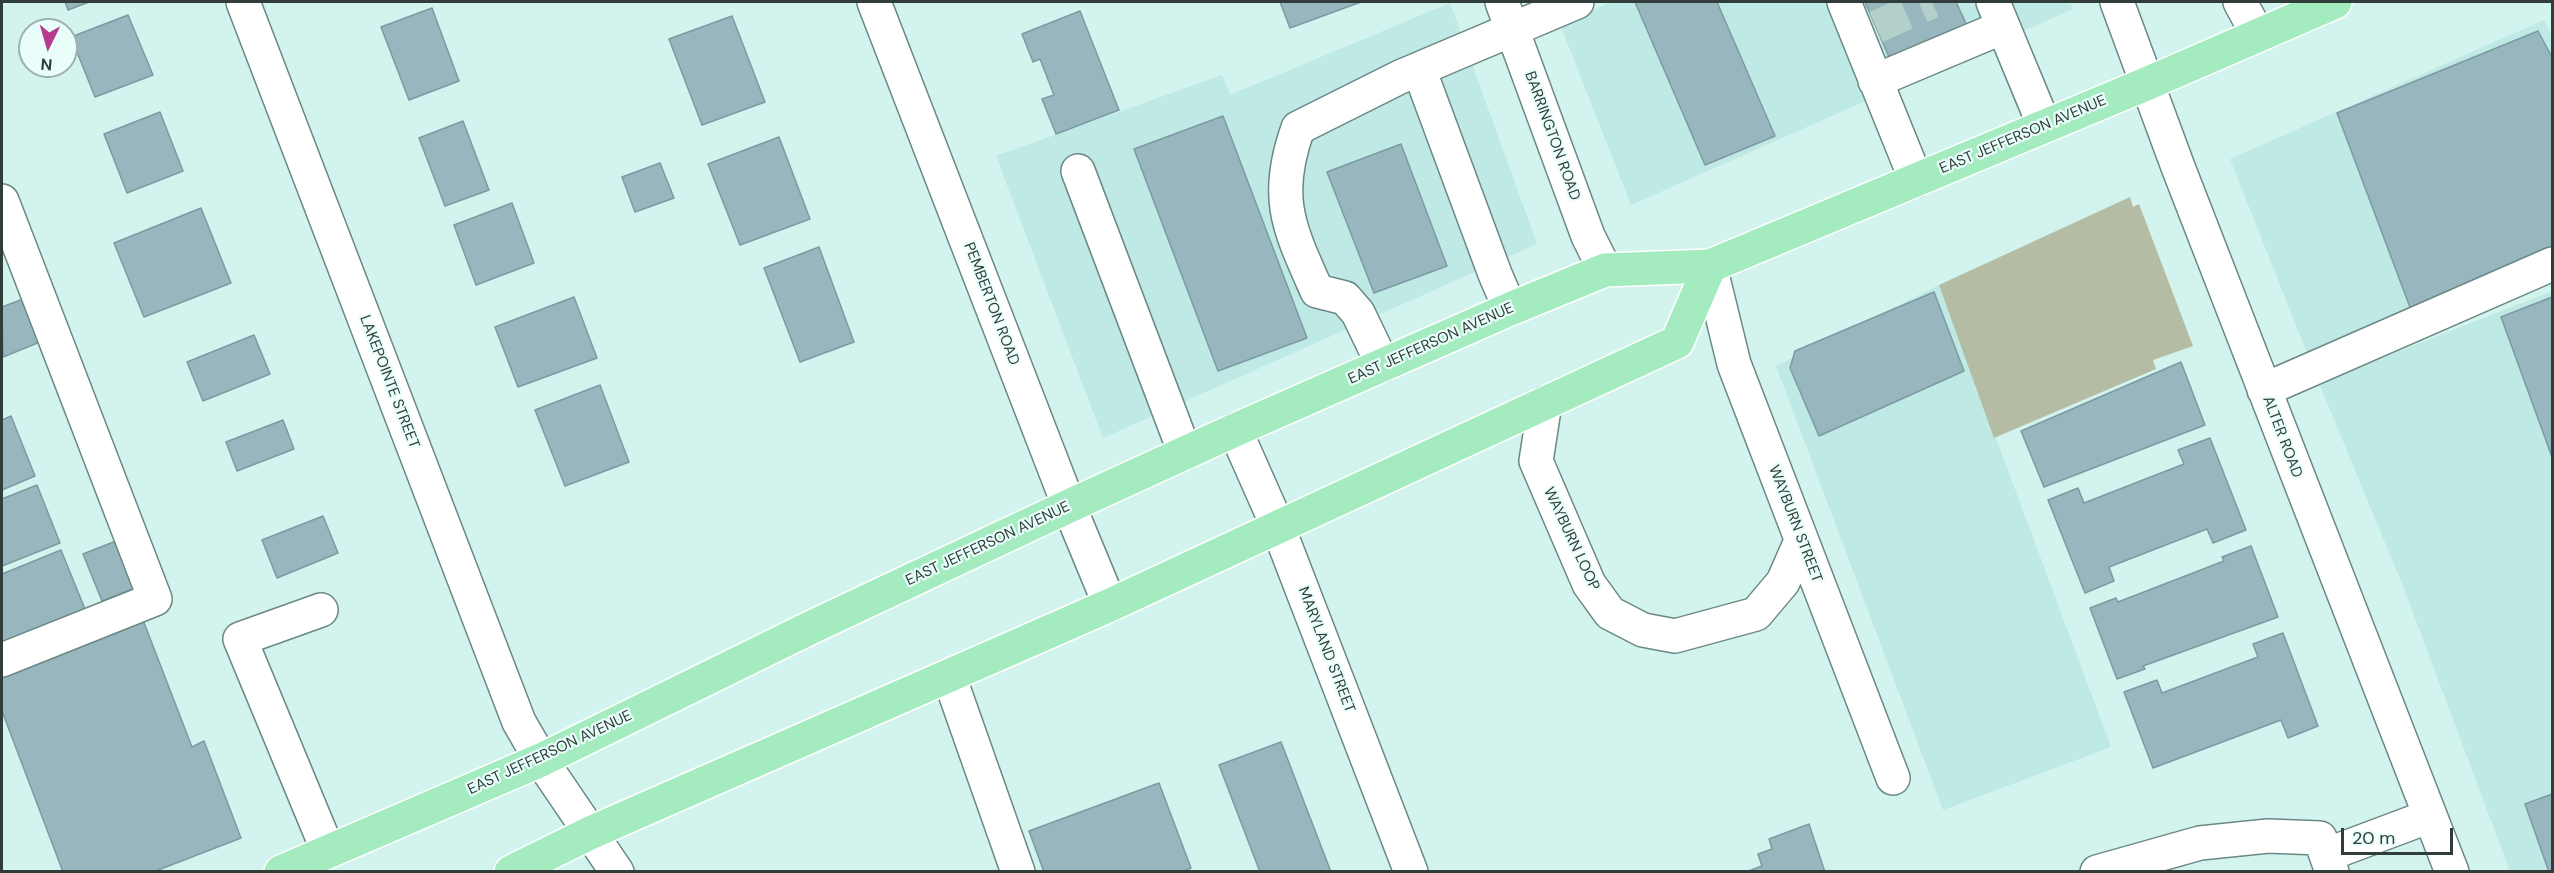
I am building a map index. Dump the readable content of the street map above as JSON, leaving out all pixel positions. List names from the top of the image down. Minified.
{"streets":{"main road":["EAST JEFFERSON AVENUE"],"street":["BARRINGTON ROAD","PEMBERTON ROAD","LAKEPOINTE STREET","ALTER ROAD","WAYBURN STREET","WAYBURN LOOP","MARYLAND STREET"]},"crossings":[["EAST JEFFERSON AVENUE","BARRINGTON ROAD"],["EAST JEFFERSON AVENUE","PEMBERTON ROAD"],["EAST JEFFERSON AVENUE","LAKEPOINTE STREET"],["EAST JEFFERSON AVENUE","ALTER ROAD"],["EAST JEFFERSON AVENUE","WAYBURN STREET"],["EAST JEFFERSON AVENUE","MARYLAND STREET"],["WAYBURN STREET","WAYBURN LOOP"]],"scale_bar":"20 m","north":"bottom"}
